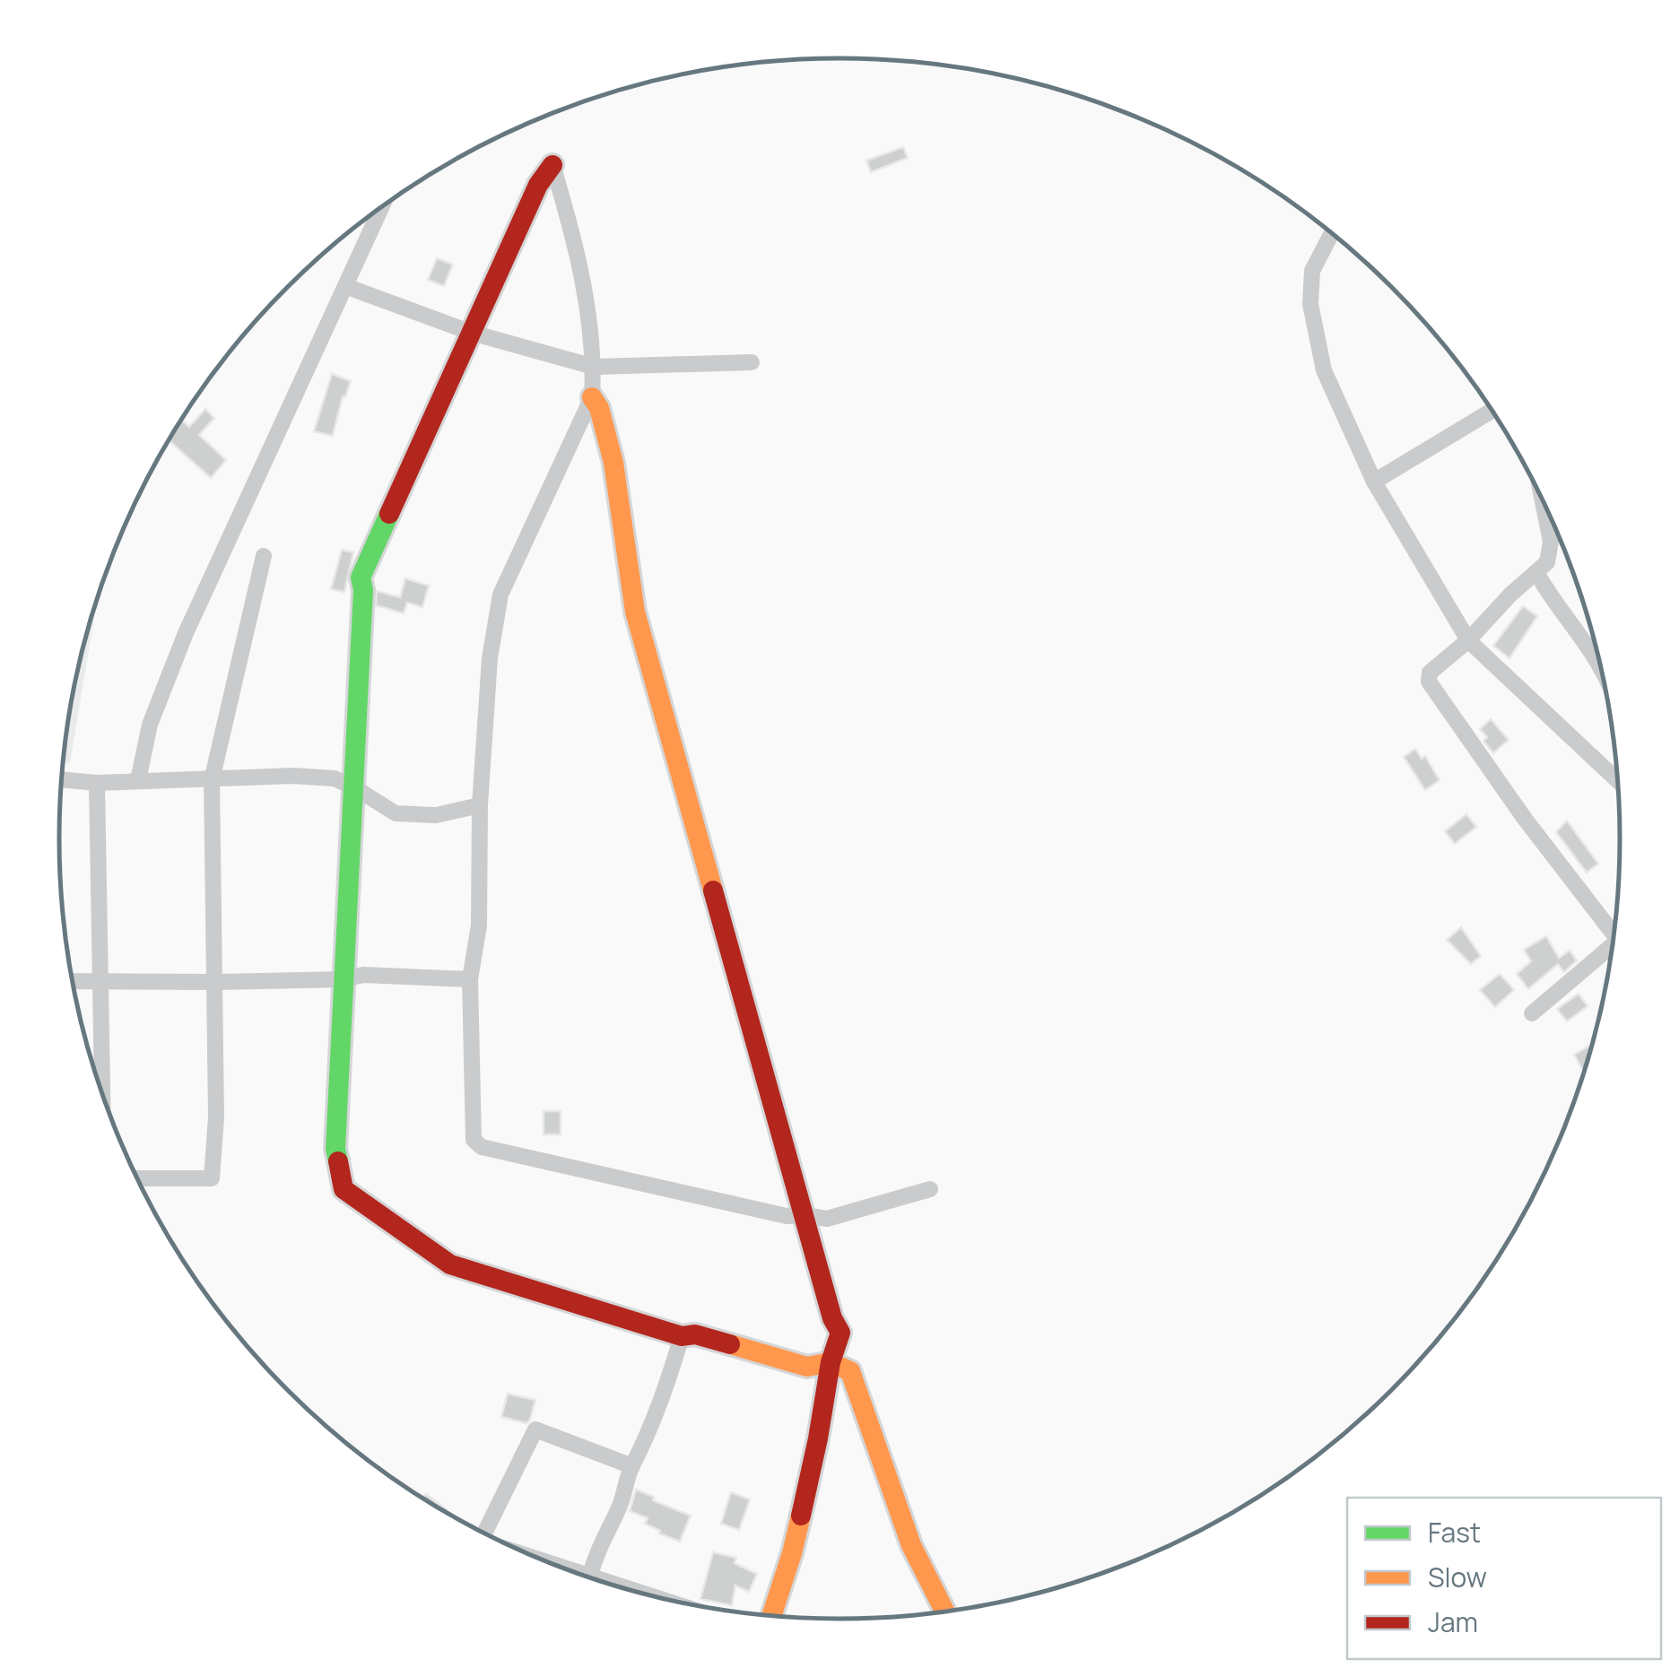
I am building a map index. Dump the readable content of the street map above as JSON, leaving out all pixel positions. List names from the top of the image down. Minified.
{"legend":["Fast","Slow","Jam"]}
